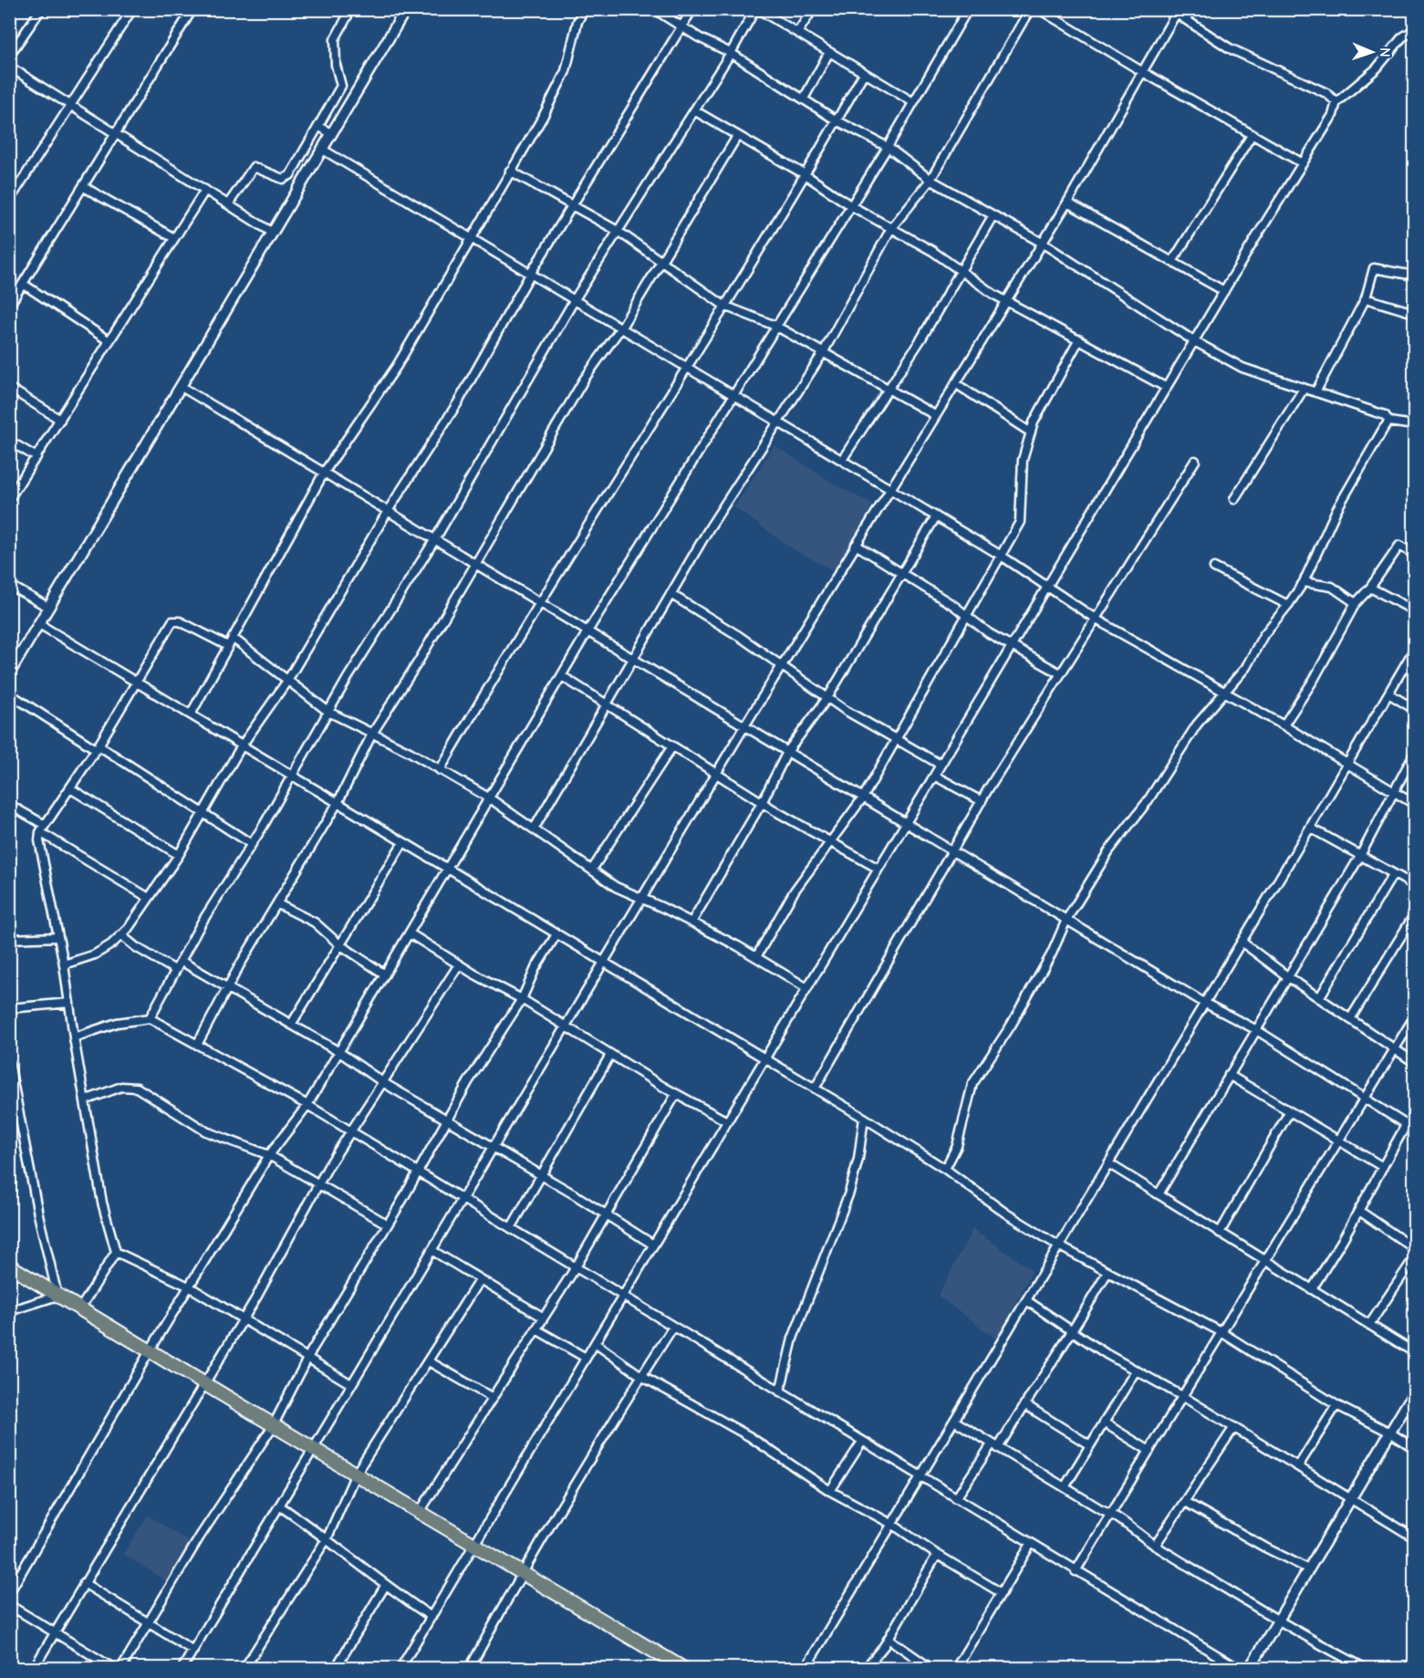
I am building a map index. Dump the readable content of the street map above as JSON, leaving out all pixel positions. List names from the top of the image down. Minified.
{"north":"right"}
